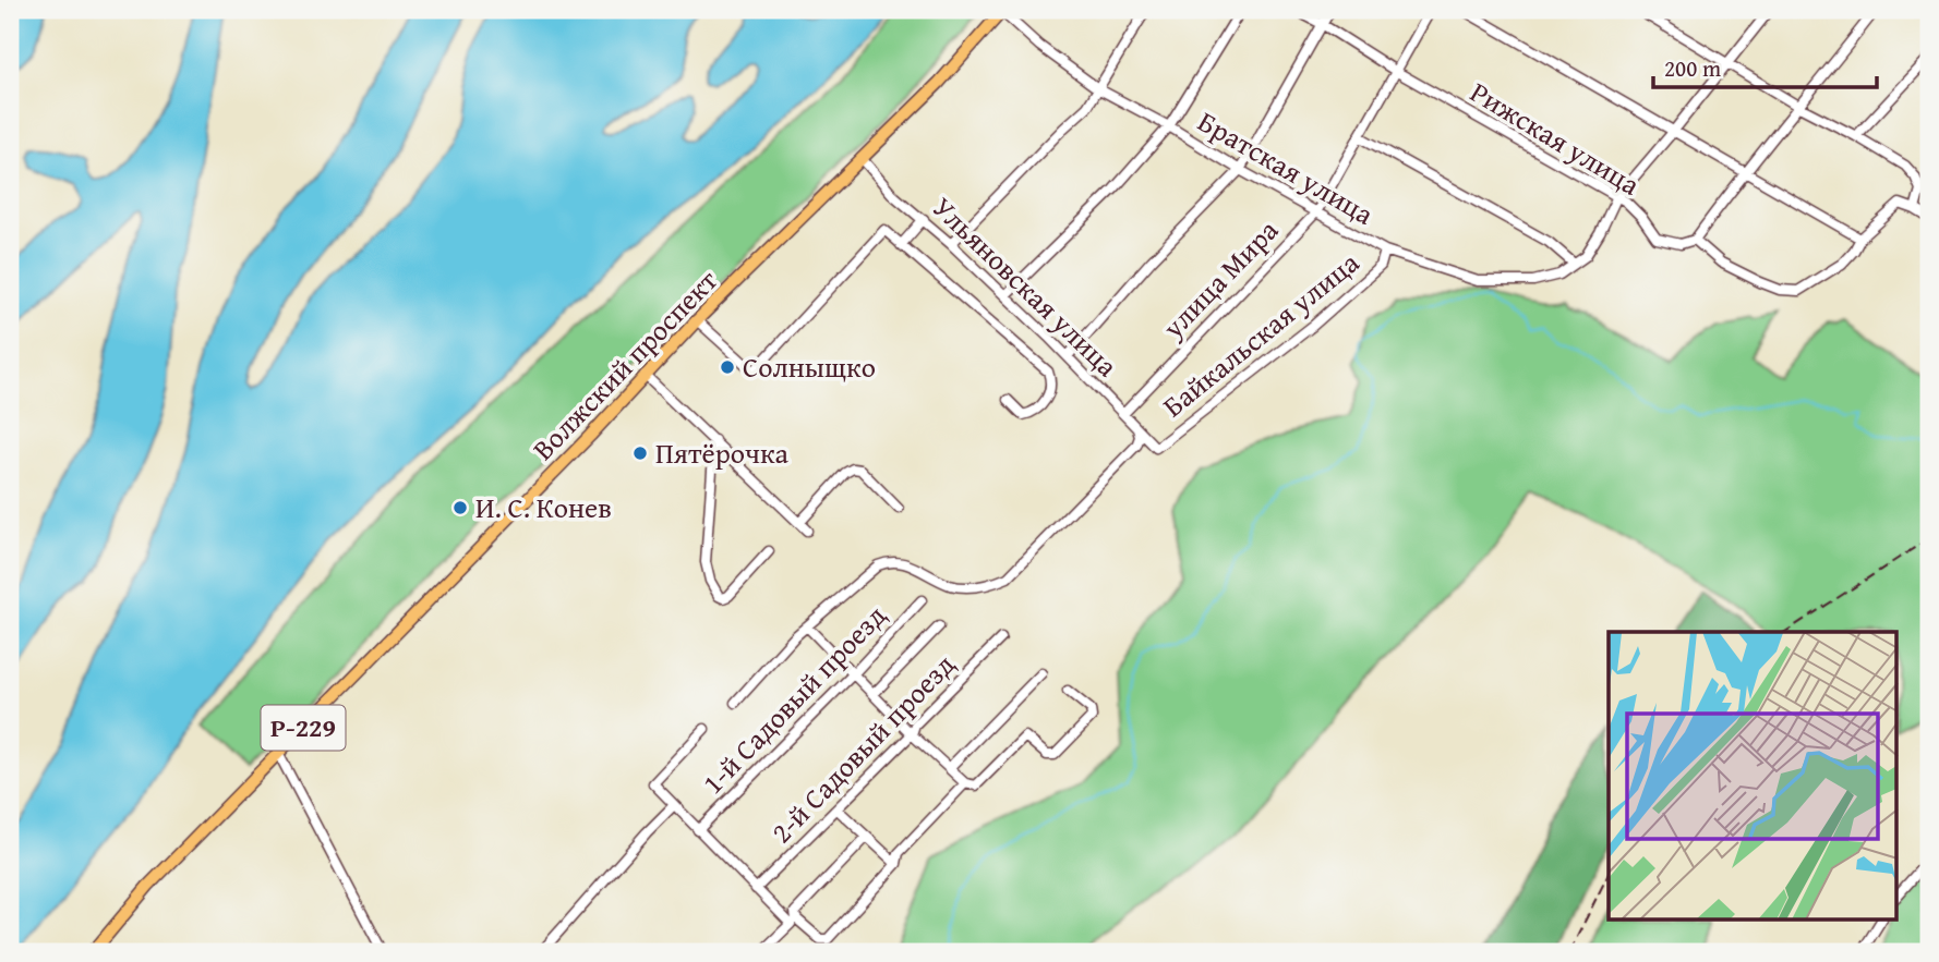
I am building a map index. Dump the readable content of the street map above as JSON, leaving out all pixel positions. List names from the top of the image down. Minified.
{"streets":{"main road":["Волжский проспект","Р-229"],"street":["Рижская улица","Братская улица","улица Мира","Ульяновская улица","Байкальская улица","1-й Садовый проезд","2-й Садовый проезд"]},"crossings":[["Рижская улица","улица Мира"],["Братская улица","улица Мира"],["Братская улица","Байкальская улица"],["Братская улица","Волжский проспект"],["улица Мира","Ульяновская улица"],["Ульяновская улица","Байкальская улица"],["Ульяновская улица","Волжский проспект"]],"places":["Солныщко","Пятёрочка","И. С. Конев"],"scale_bar":"200 m"}
